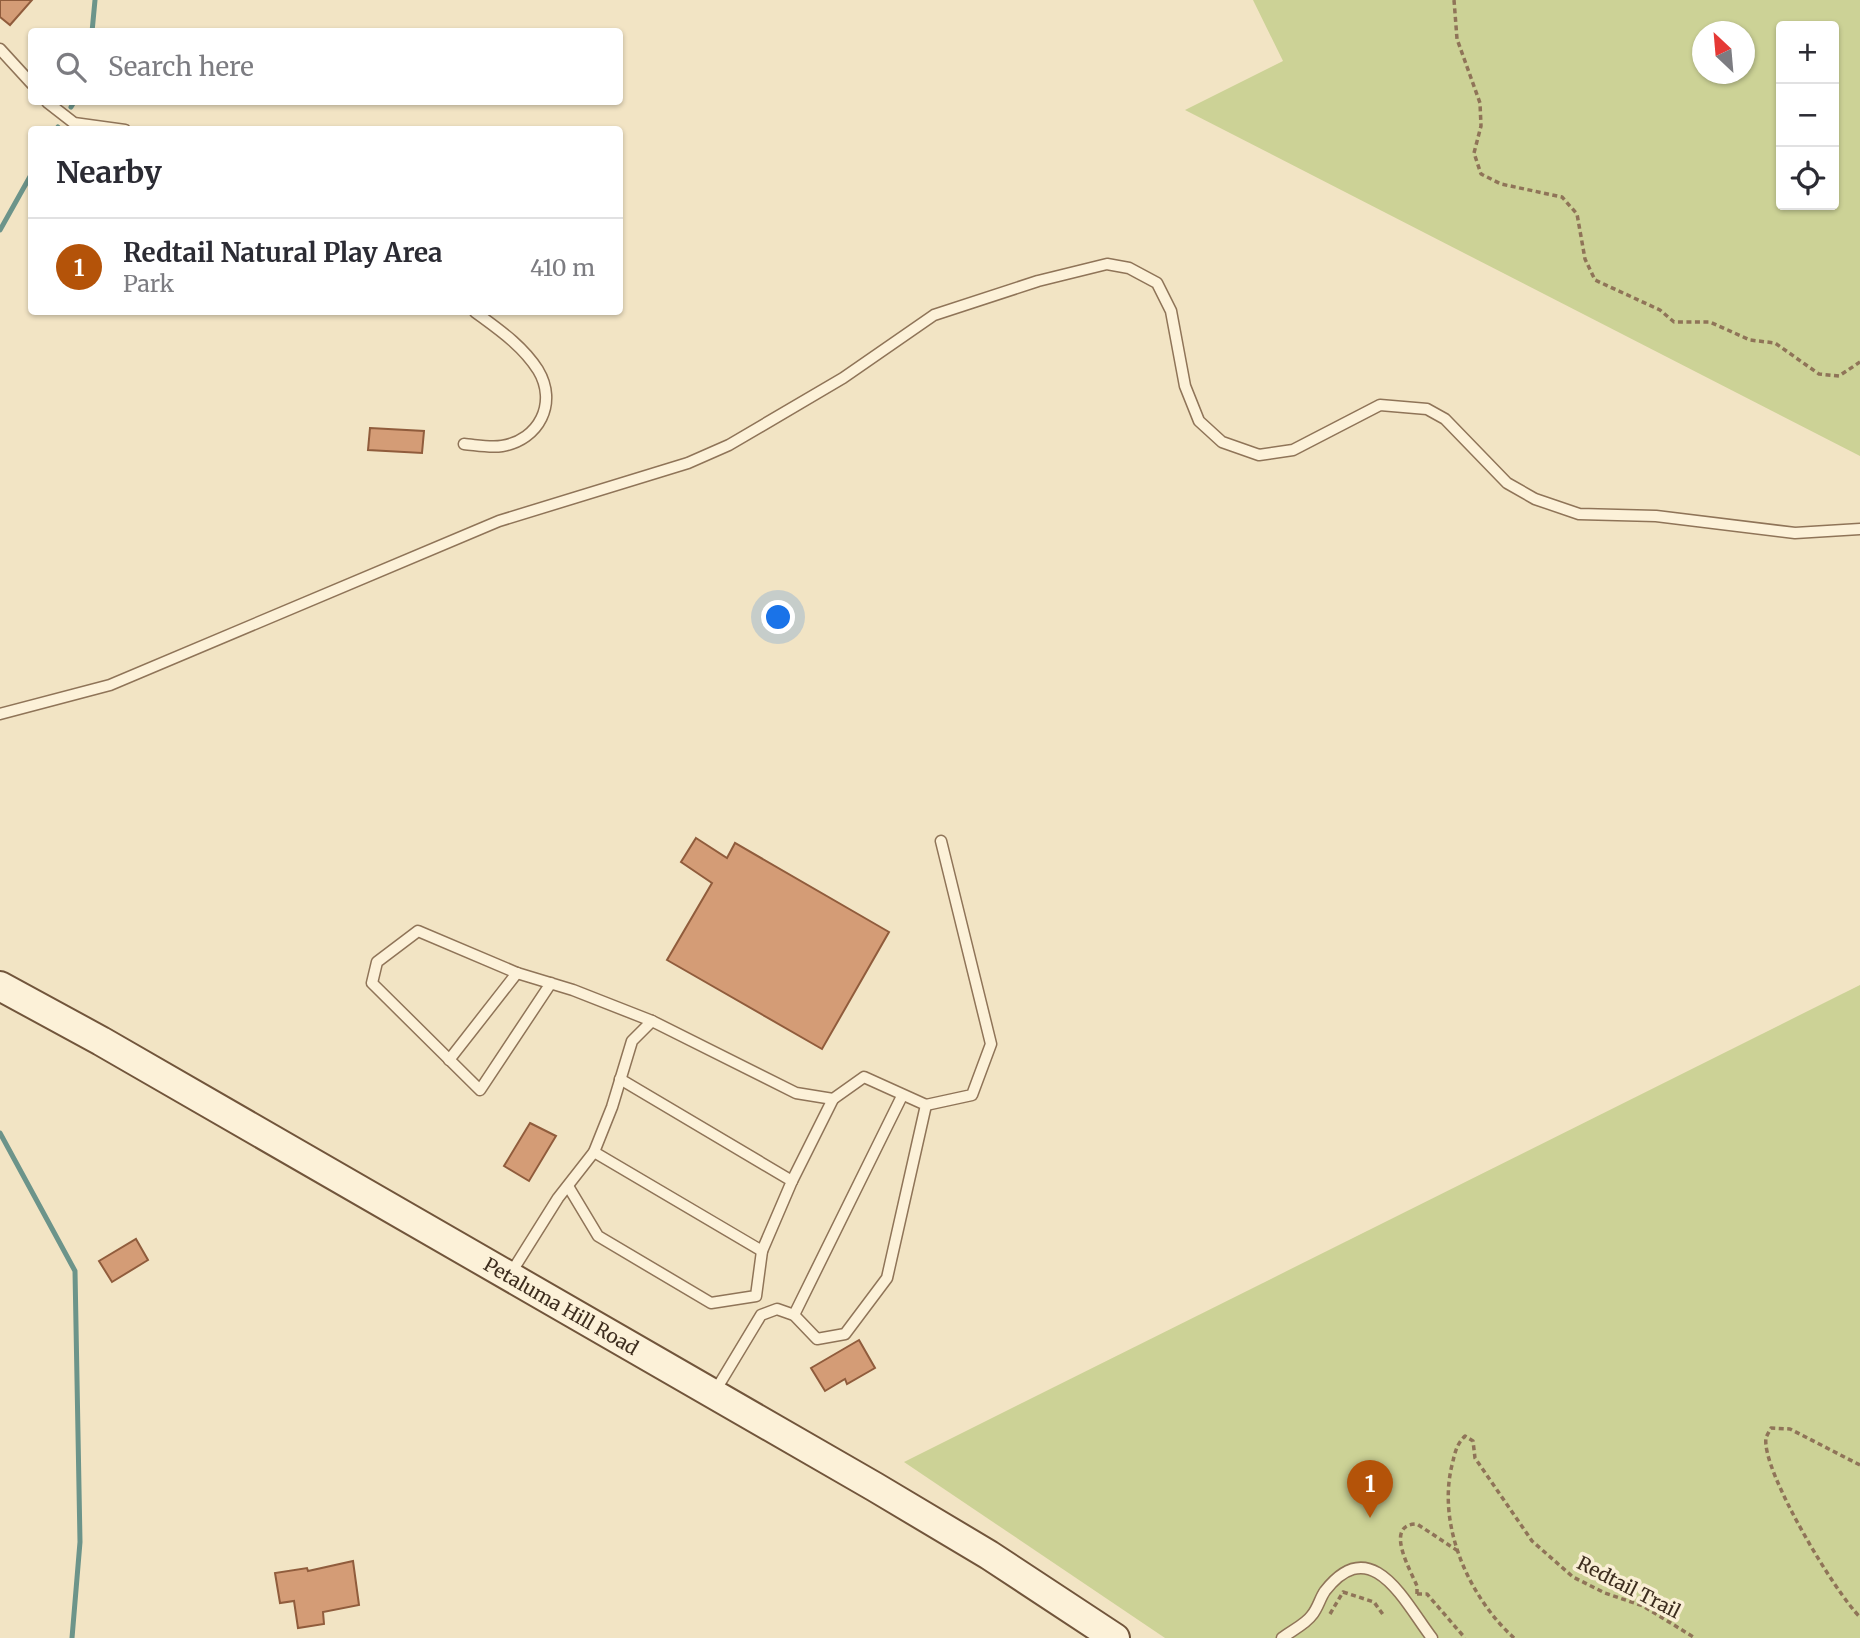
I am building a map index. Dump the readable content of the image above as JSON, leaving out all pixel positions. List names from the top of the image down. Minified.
{"streets":{"main road":["Petaluma Hill Road"],"path":["Redtail Trail"]},"north":"top left","page":{"map_buttons":["+","−"],"search":"Search here","heading":"Nearby","list":[{"mark":"1","name":"Redtail Natural Play Area","note":"Park","value":"410 m"}],"pins":"1"}}
